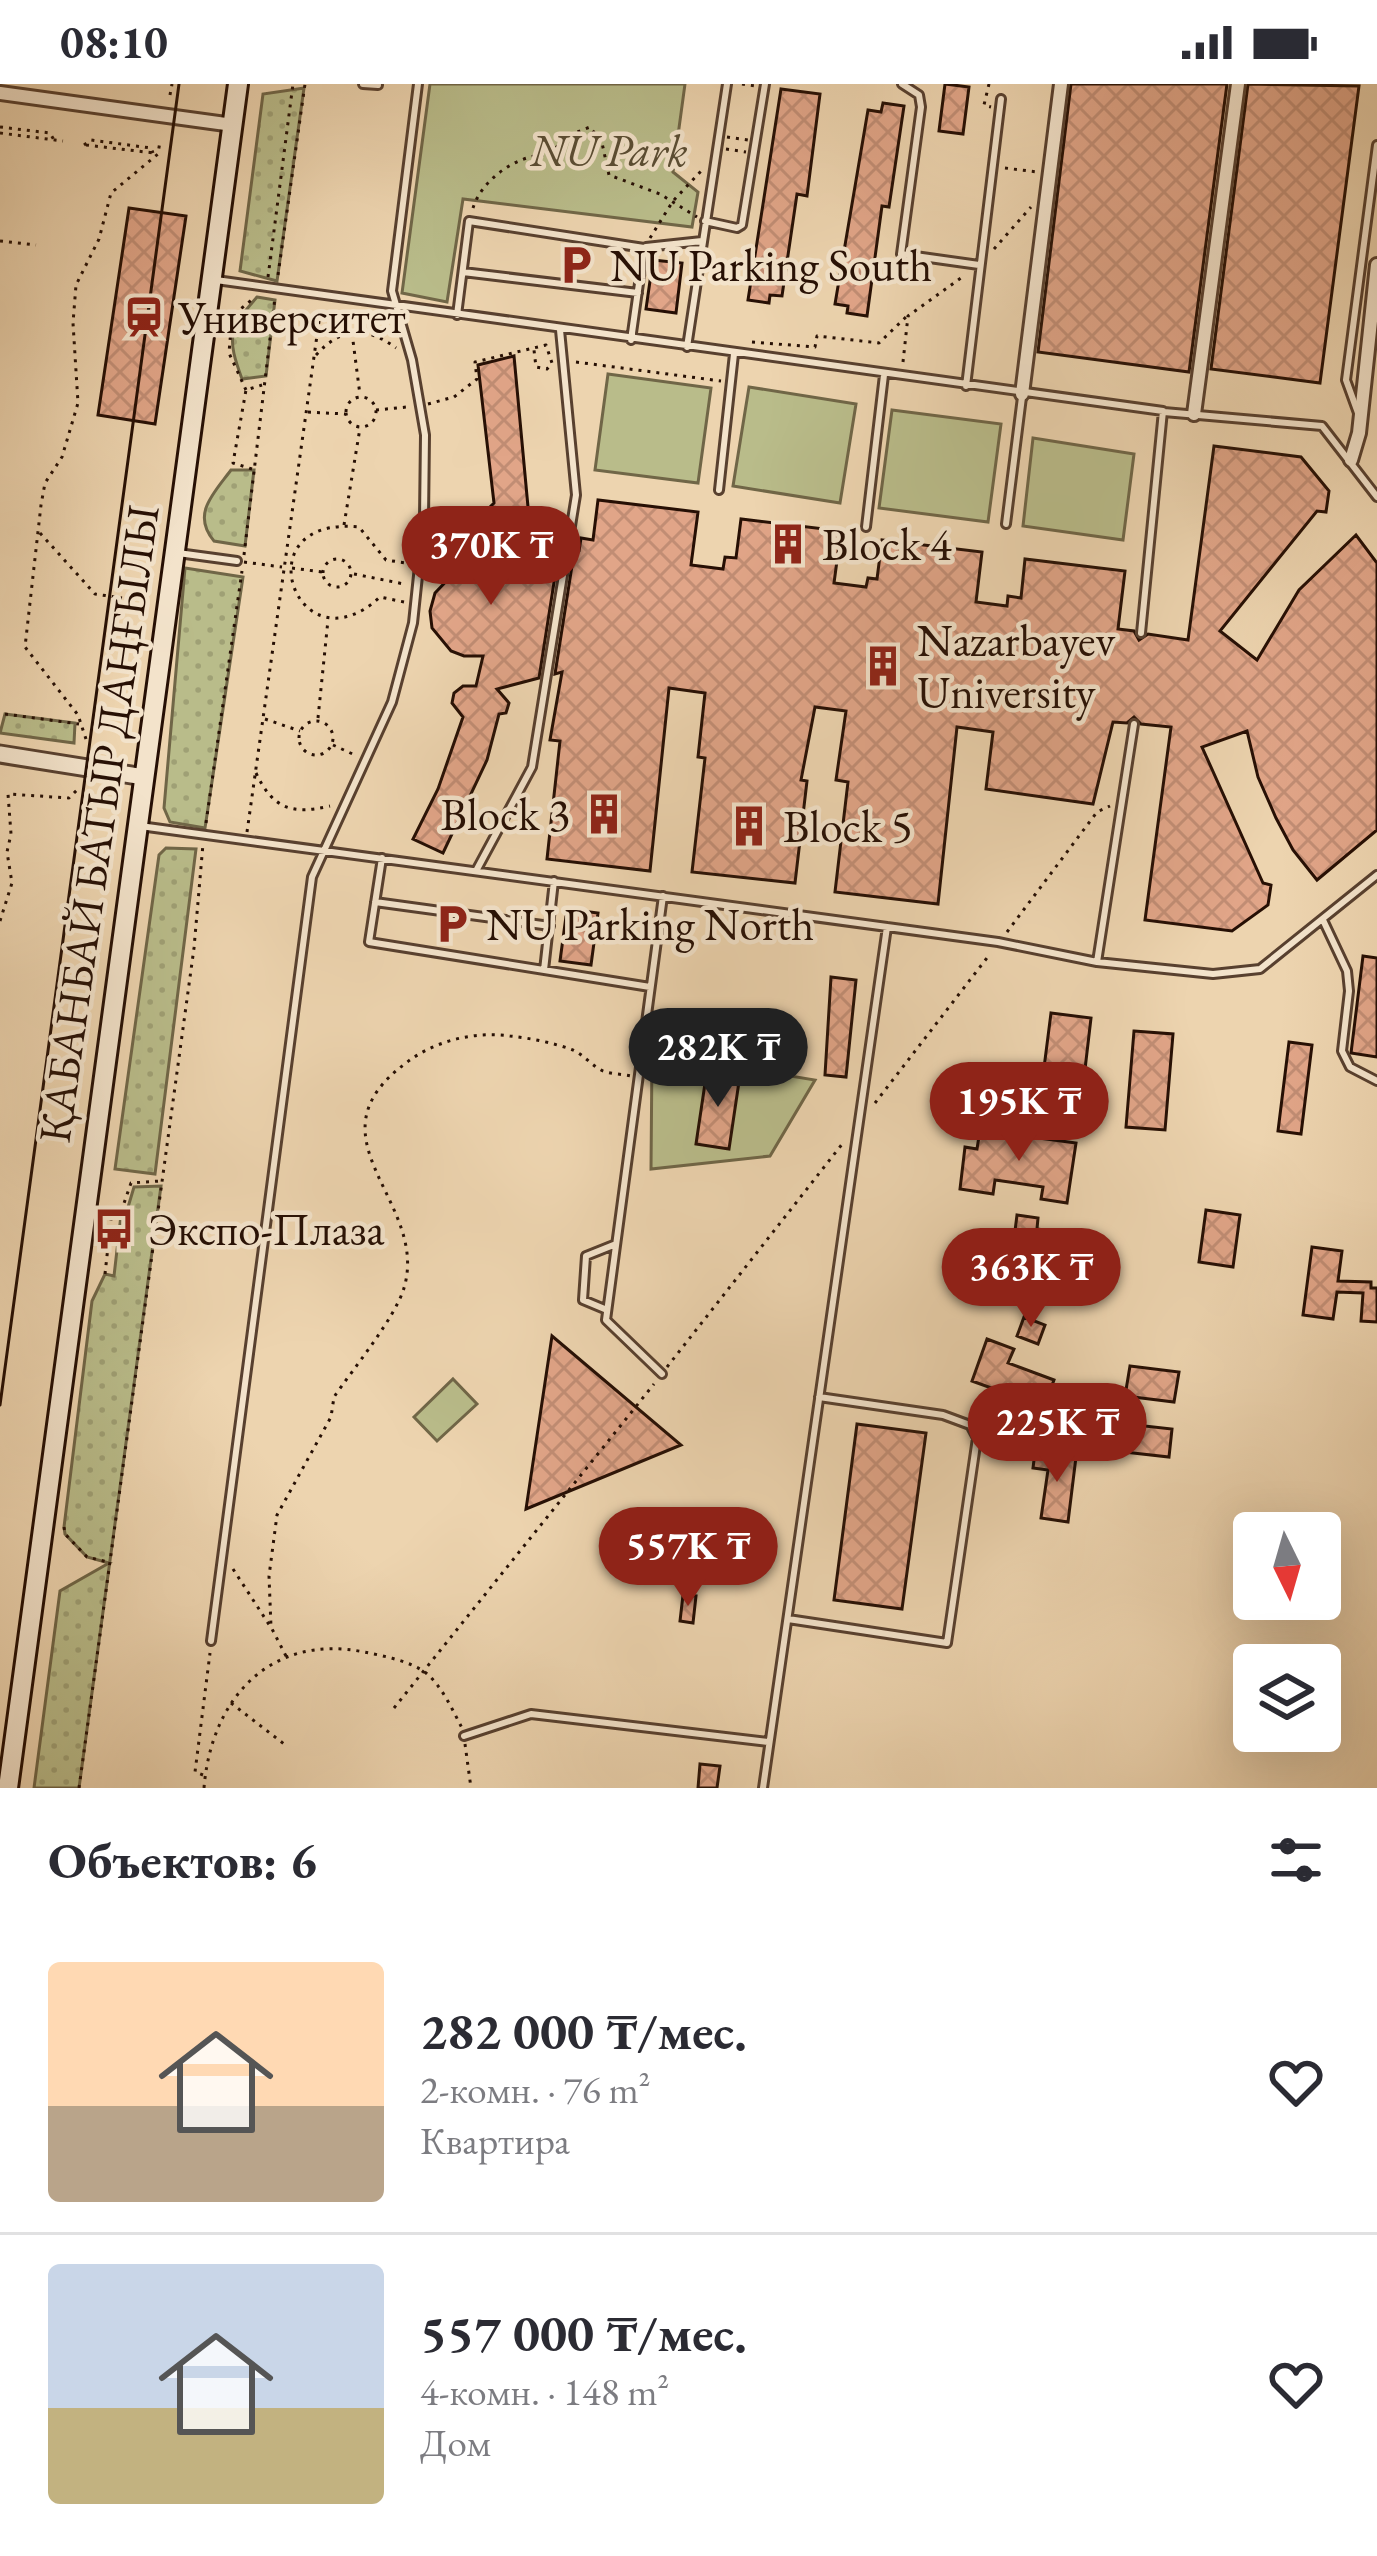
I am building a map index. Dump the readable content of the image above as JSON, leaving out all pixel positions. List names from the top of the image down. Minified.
{"streets":{"main road":["ҚАБАНБАЙ БАТЫР ДАҢҒЫЛЫ"]},"parks":["NU Park"],"places":{"parking":["NU Parking South","NU Parking North"],"station":["Университет"],"building":["Block 4","Nazarbayev University","Block 3","Block 5"],"bus stop":["Экспо-Плаза"]},"north":"bottom","page":{"status":"08:10","price":["370K ₸","282K ₸","195K ₸","363K ₸","225K ₸","557K ₸"],"heading":"Объектов: 6","list":[{"name":"282 000 ₸/мес.","note":"2-комн. · 76 m² · Квартира"},{"name":"557 000 ₸/мес.","note":"4-комн. · 148 m² · Дом"}]}}
